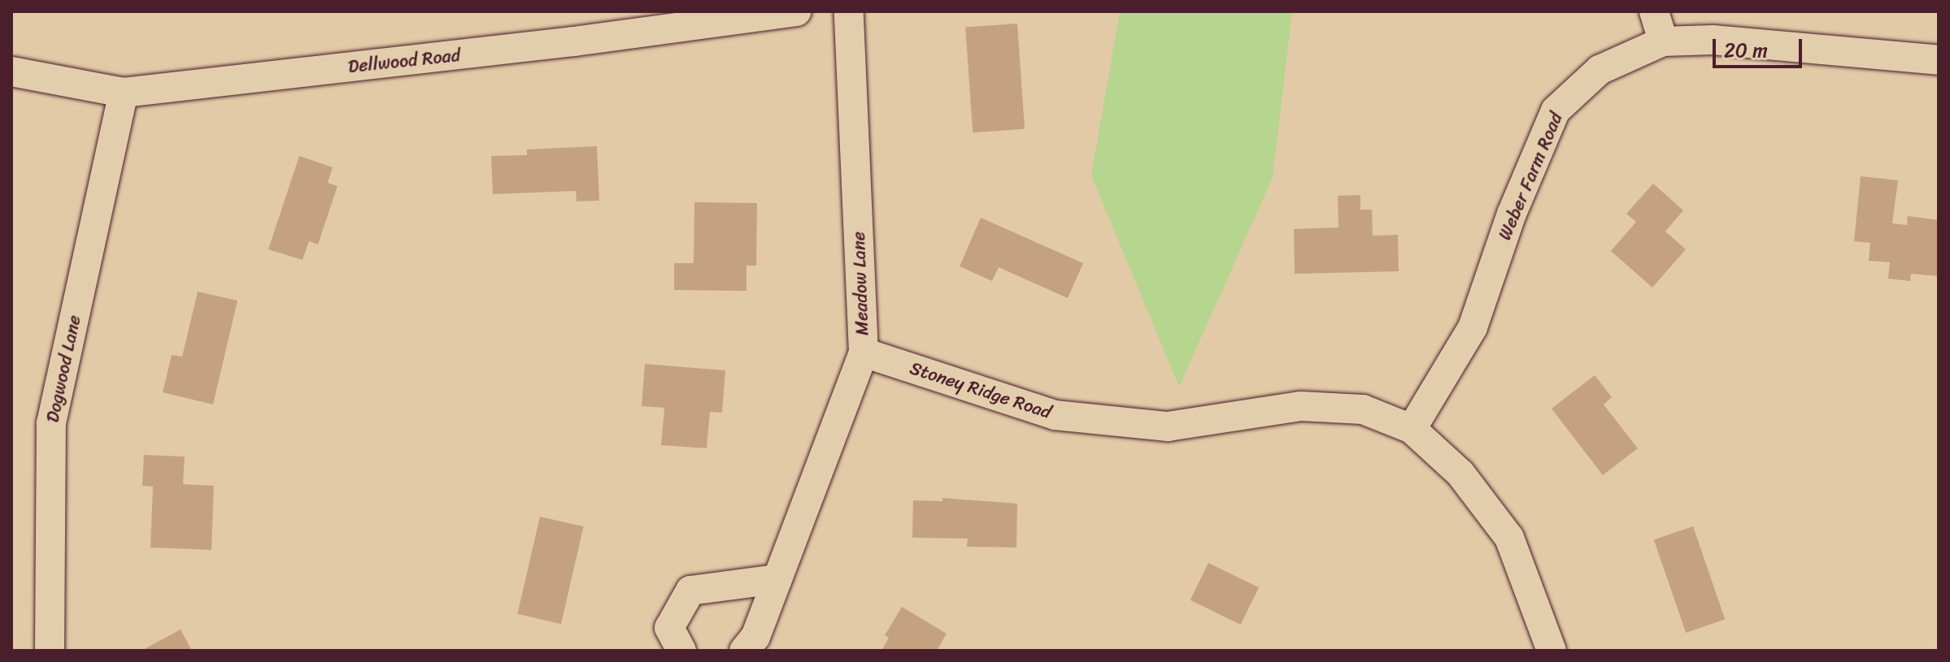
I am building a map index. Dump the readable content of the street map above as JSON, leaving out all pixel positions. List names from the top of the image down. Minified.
{"streets":{"street":["Dellwood Road","Weber Farm Road","Meadow Lane","Dogwood Lane","Stoney Ridge Road"]},"crossings":[["Dellwood Road","Dogwood Lane"],["Weber Farm Road","Stoney Ridge Road"],["Meadow Lane","Stoney Ridge Road"]],"scale_bar":"20 m"}
